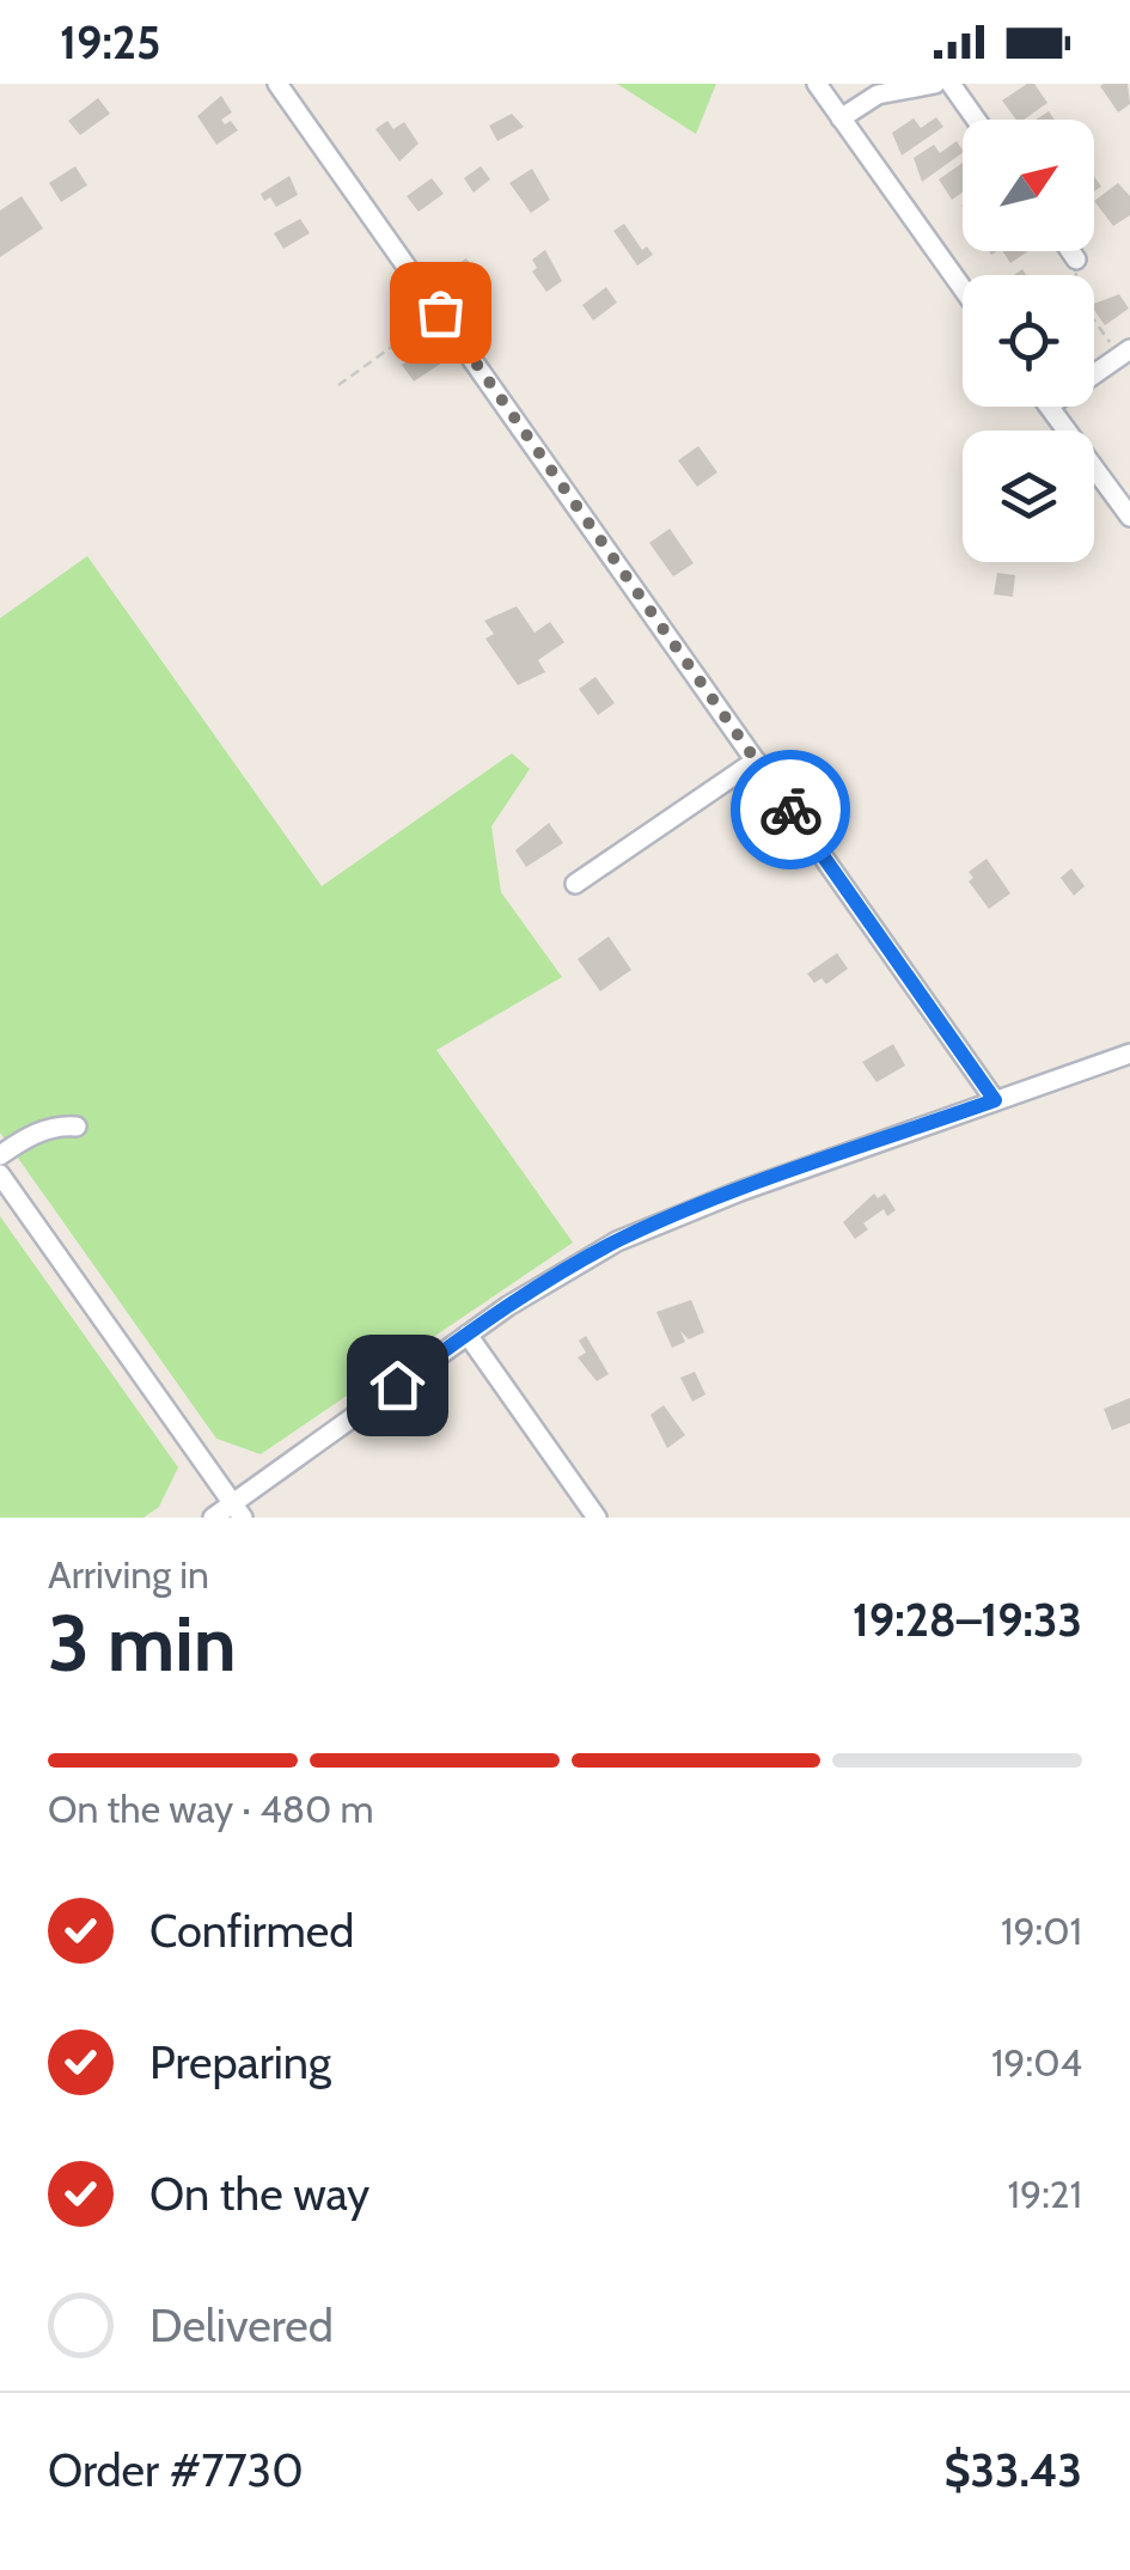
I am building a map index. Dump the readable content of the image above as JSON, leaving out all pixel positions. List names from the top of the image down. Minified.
{"north":"top right","page":{"status":"19:25","heading":["3 min","Arriving in","19:28–19:33"],"panel":["Order #7730","$33.43"],"bar":"On the way · 480 m","list":[["Confirmed","19:01"],["Preparing","19:04"],["On the way","19:21"],"Delivered"]}}
